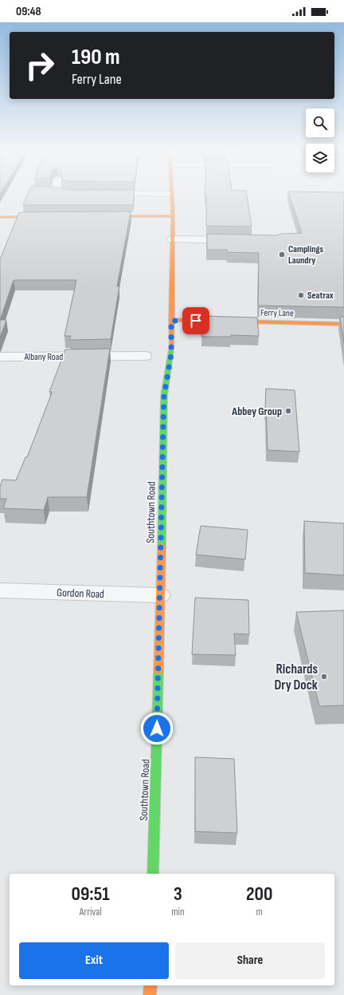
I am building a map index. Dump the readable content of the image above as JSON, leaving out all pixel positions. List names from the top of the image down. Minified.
{"streets":{"street":["Ferry Lane","Albany Road","Southtown Road","Gordon Road"]},"crossings":[["Ferry Lane","Southtown Road"],["Southtown Road","Gordon Road"]],"places":["Camplings Laundry","Seatrax","Abbey Group","Richards Dry Dock"],"page":{"status":"09:48","turn":["190 m","Ferry Lane"],"eta":["09:51","Arrival","3","min","200","m"],"buttons":["Exit","Share"]}}
